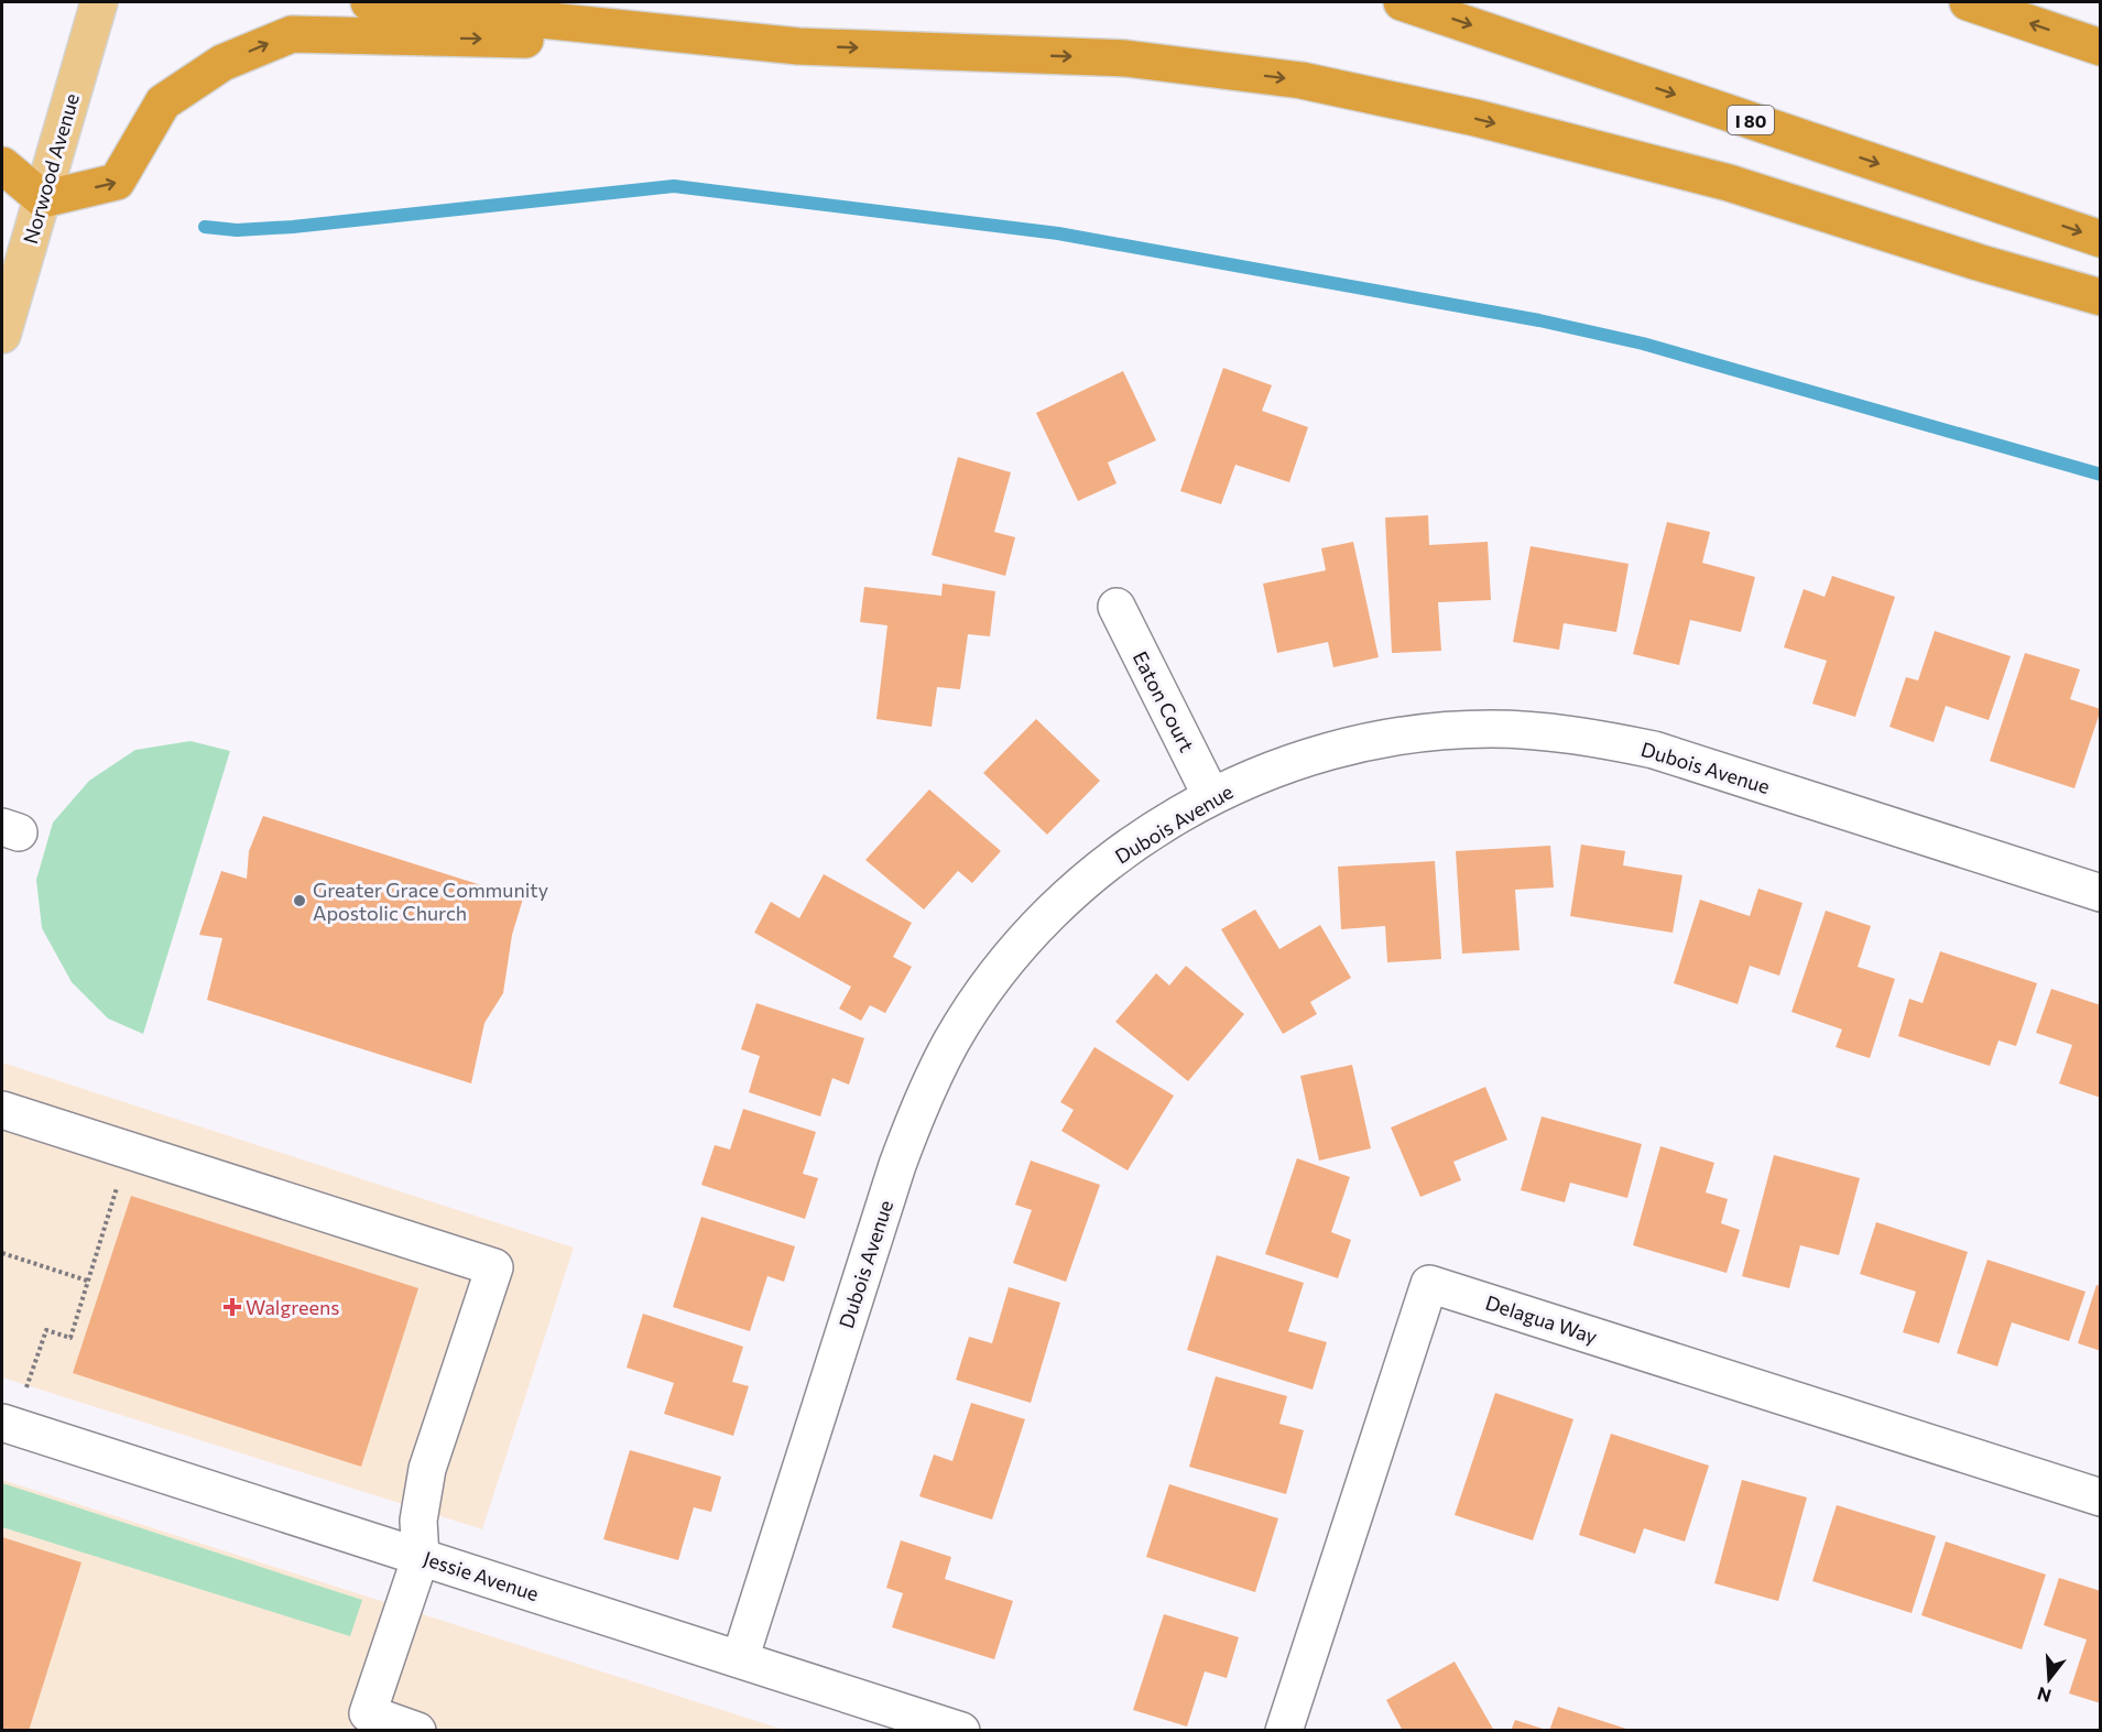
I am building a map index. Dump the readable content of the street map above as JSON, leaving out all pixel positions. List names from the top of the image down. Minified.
{"streets":{"highway":["I 80"],"main road":["Norwood Avenue"],"street":["Eaton Court","Dubois Avenue","Delagua Way","Jessie Avenue"]},"crossings":[["Eaton Court","Dubois Avenue"],["Dubois Avenue","Jessie Avenue"]],"places":{"other":["Greater Grace Community Apostolic Church"],"health":["Walgreens"]},"north":"bottom"}
